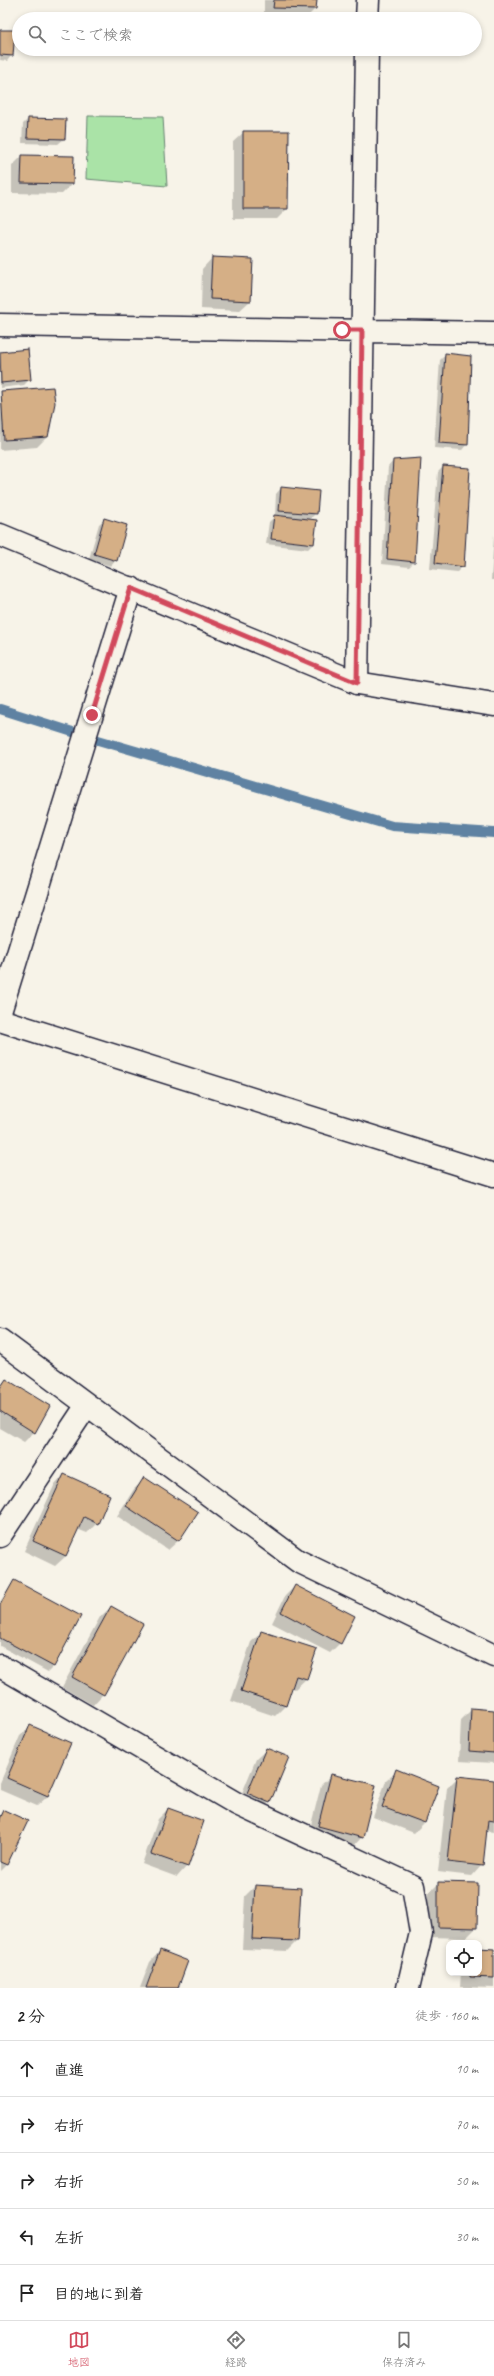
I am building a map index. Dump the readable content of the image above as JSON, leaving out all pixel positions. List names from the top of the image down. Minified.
{"page":{"search":"ここで検索","heading":["2 分","徒歩 · 160 m"],"list":[["直進","10 m"],["右折","70 m"],["右折","50 m"],["左折","30 m"],"目的地に到着"],"nav":["地図","経路","保存済み"]}}
